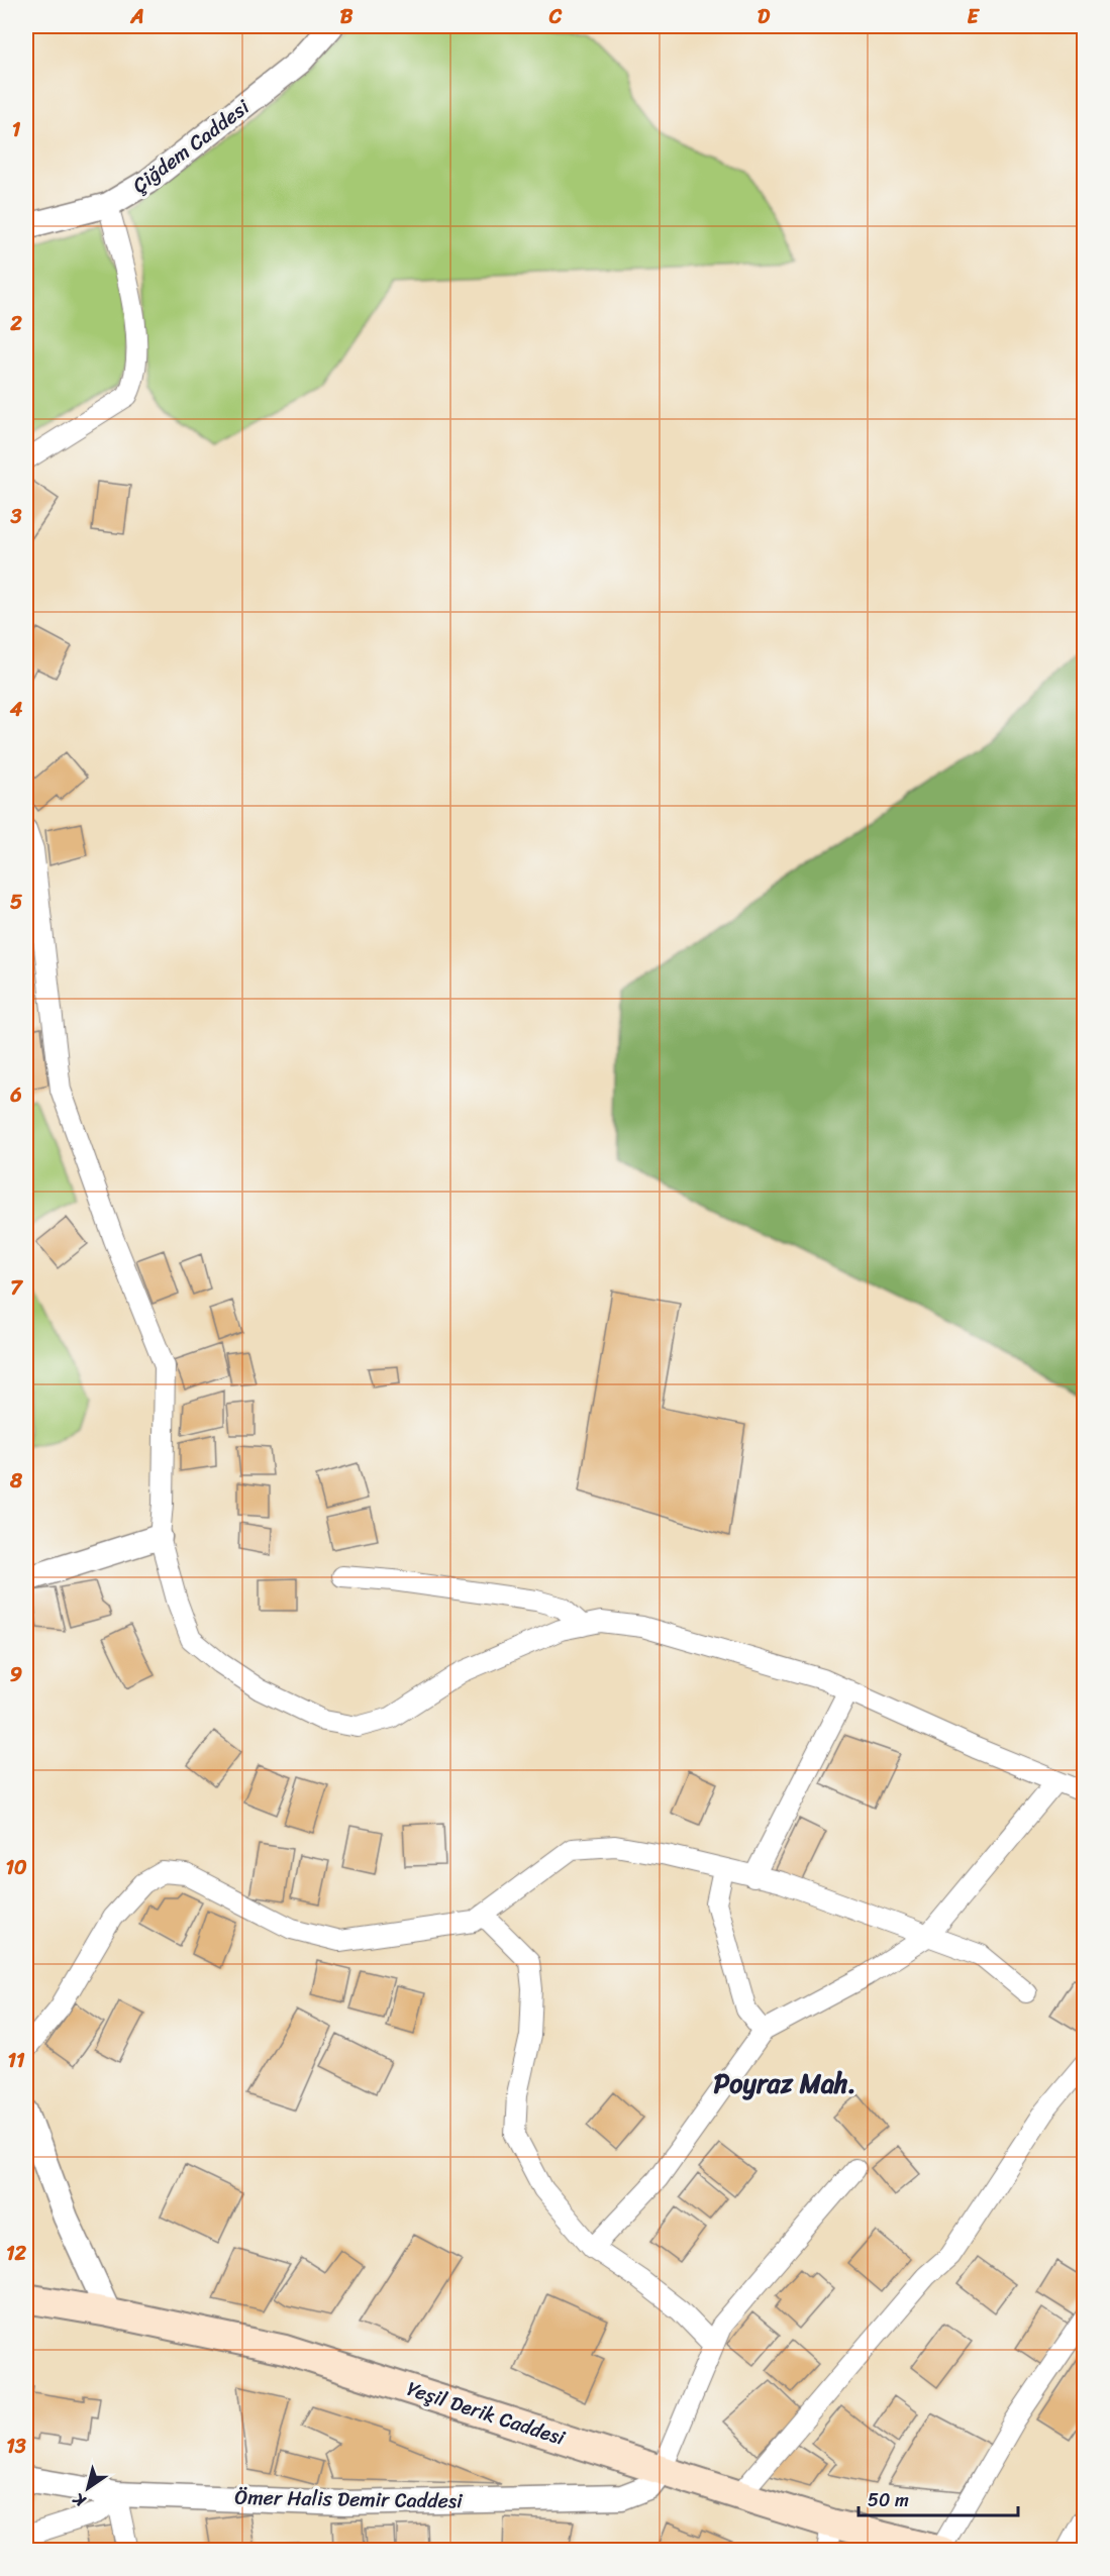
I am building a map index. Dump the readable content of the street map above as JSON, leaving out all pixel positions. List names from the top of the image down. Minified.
{"streets":{"main road":["Yeşil Derik Caddesi"],"street":["Çiğdem Caddesi","Ömer Halis Demir Caddesi"]},"crossings":[["Yeşil Derik Caddesi","Ömer Halis Demir Caddesi"]],"districts":["Poyraz Mah."],"scale_bar":"50 m","north":"bottom left","grid":{"columns":["A","B","C","D","E"],"rows":["1","2","3","4","5","6","7","8","9","10","11","12","13"]}}
